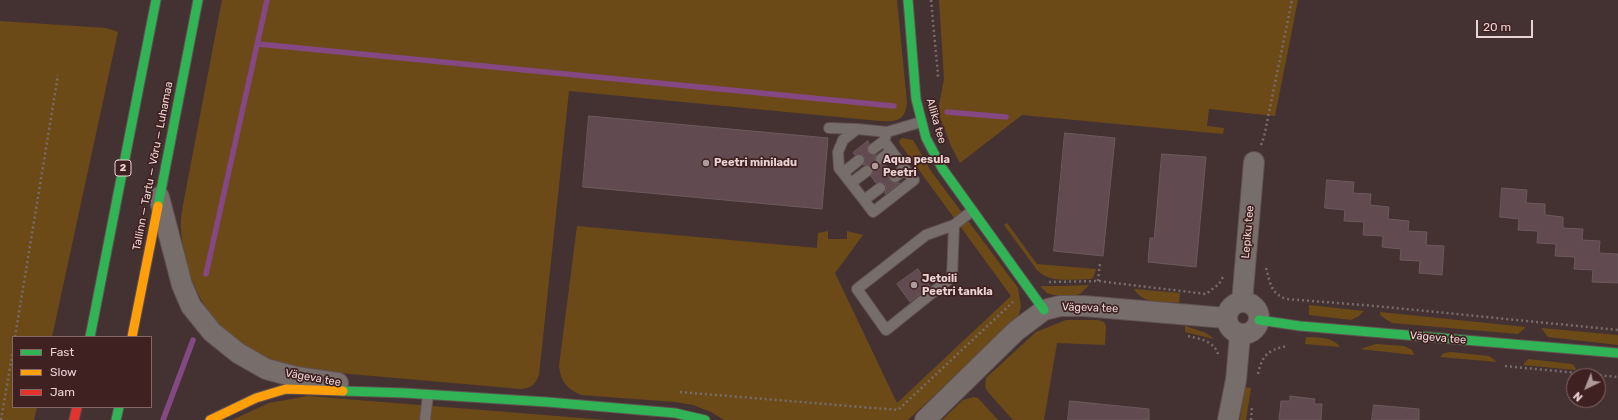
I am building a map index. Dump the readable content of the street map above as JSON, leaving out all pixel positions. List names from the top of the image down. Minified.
{"streets":{"main road":["Allika tee","Tallinn — Tartu — Võru — Luhamaa","2","Vägeva tee"],"street":["Lepiku tee"]},"crossings":[["Allika tee","Vägeva tee"],["Tallinn — Tartu — Võru — Luhamaa","Vägeva tee"],["Lepiku tee","Vägeva tee"]],"places":["Peetri miniladu","Aqua pesula Peetri","Jetoili Peetri tankla"],"legend":["Fast","Slow","Jam"],"scale_bar":"20 m","north":"bottom left"}
